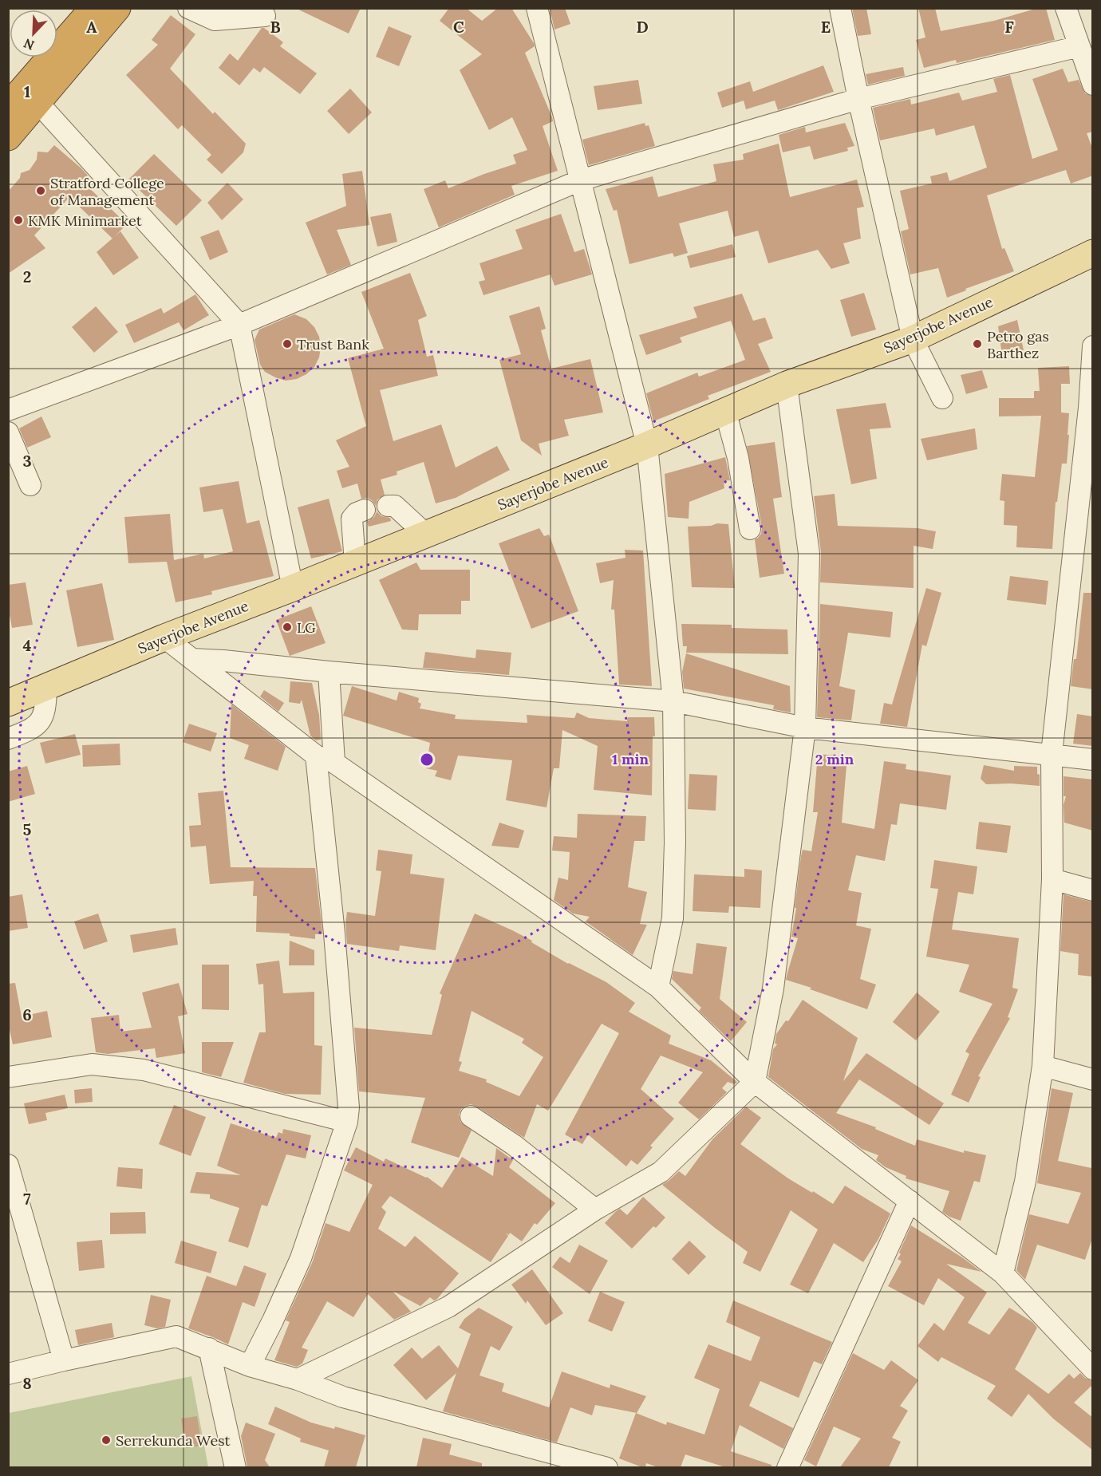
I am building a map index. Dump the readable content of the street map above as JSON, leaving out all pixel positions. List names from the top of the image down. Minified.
{"streets":{"main road":["Sayerjobe Avenue"]},"places":["Stratford College of Management","KMK Minimarket","Trust Bank","Petro gas Barthez","LG","Serrekunda West"],"north":"bottom left","grid":{"columns":["A","B","C","D","E","F"],"rows":["1","2","3","4","5","6","7","8"]},"rings":["1 min","2 min"]}
